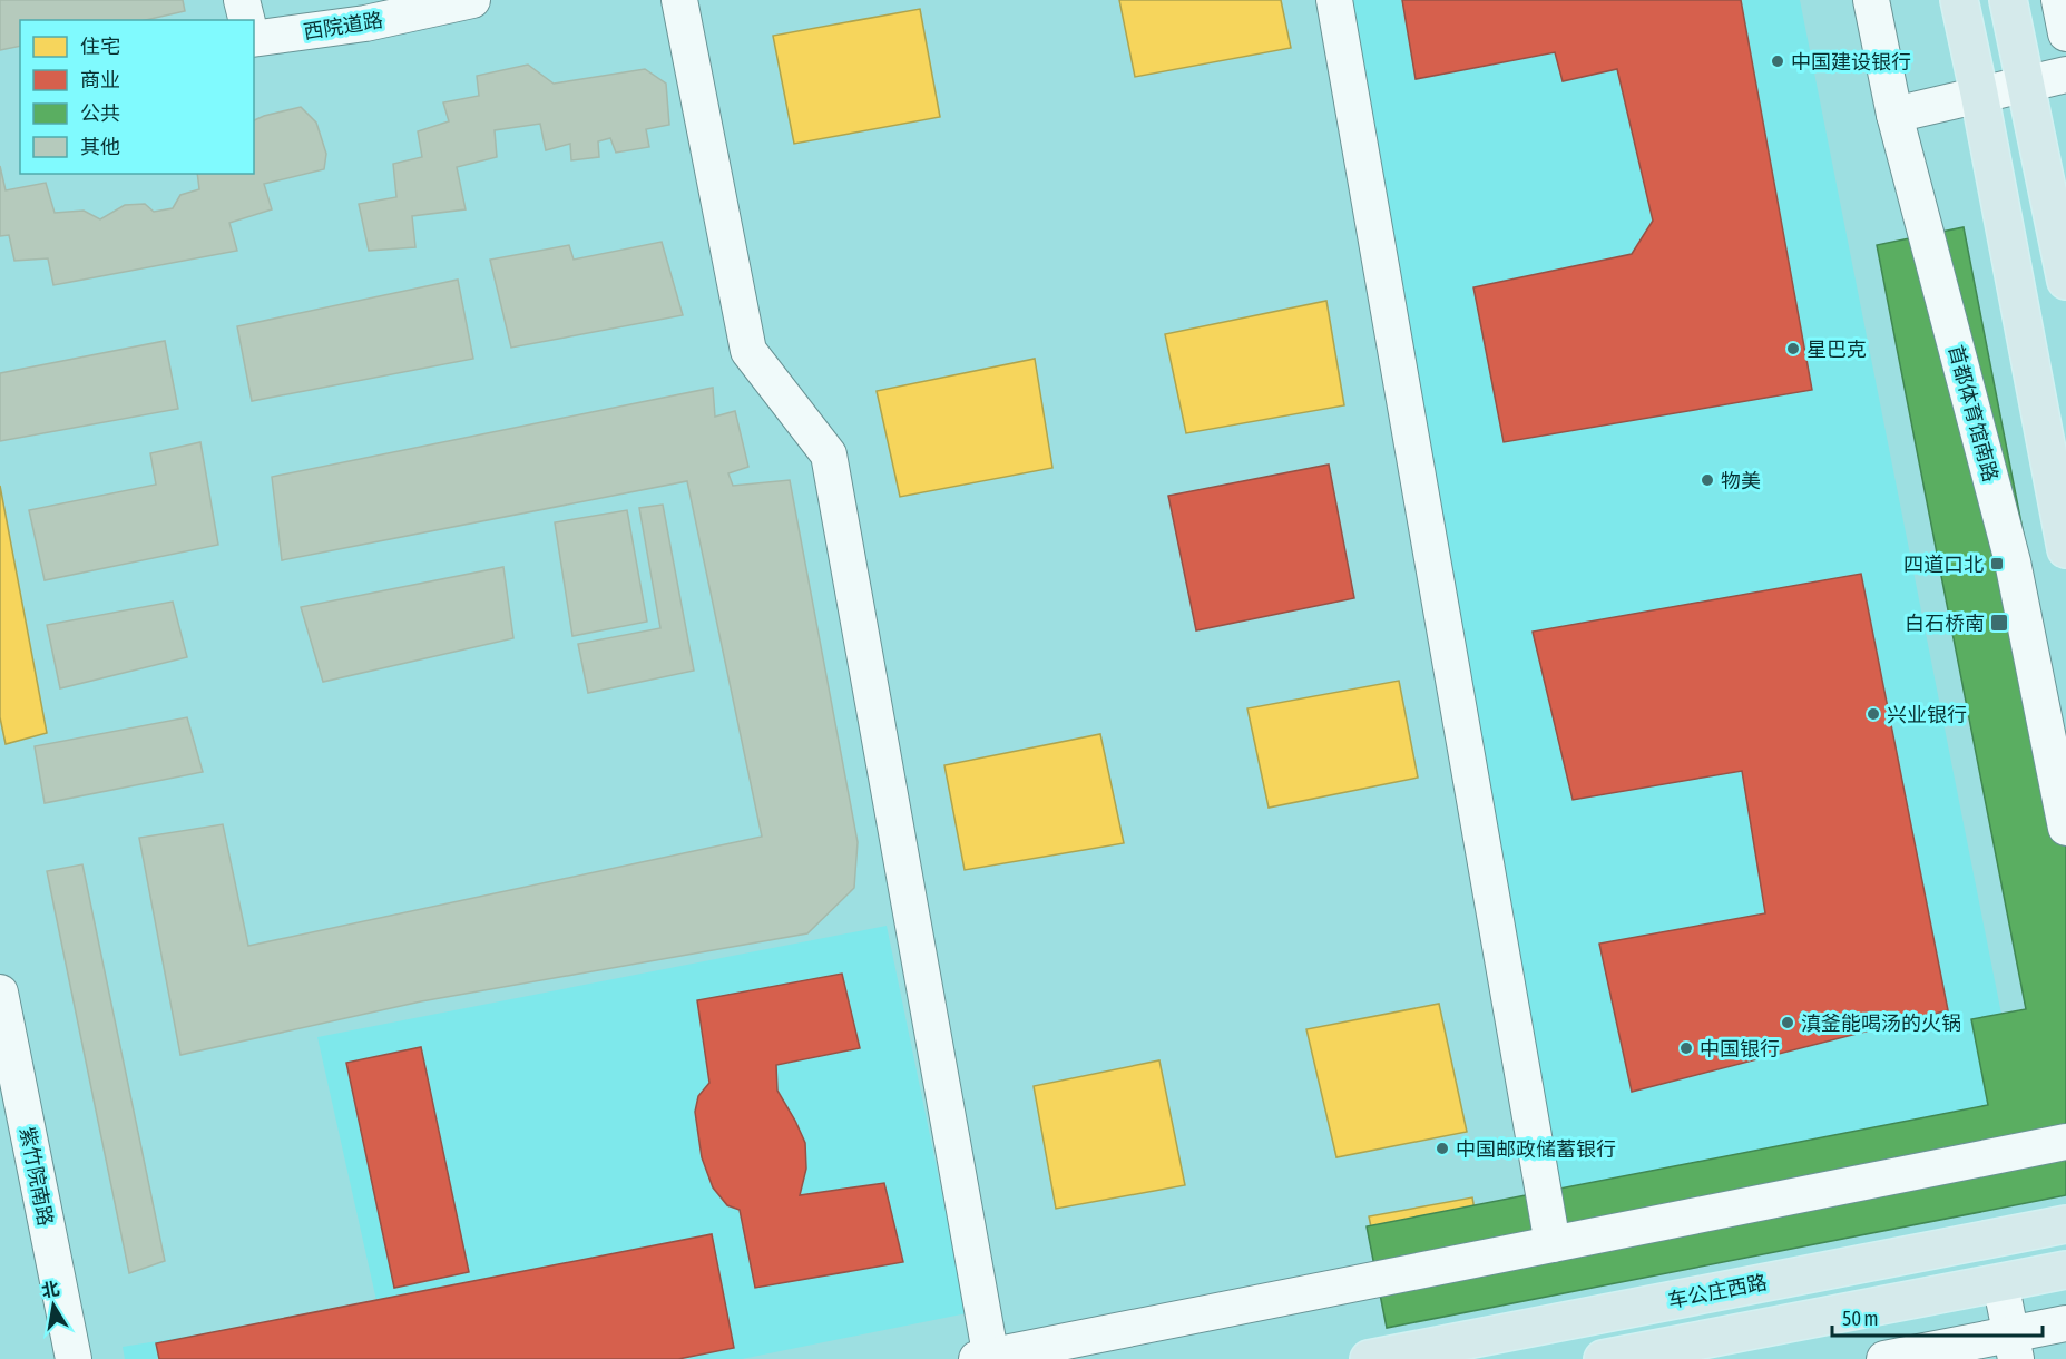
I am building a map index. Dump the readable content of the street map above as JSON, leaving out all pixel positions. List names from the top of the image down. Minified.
{"streets":{"main road":["车公庄西路"],"street":["西院道路","首都体育馆南路","紫竹院南路"]},"places":{"other":["中国建设银行","星巴克","物美","兴业银行","滇釜能喝汤的火锅","中国银行","中国邮政储蓄银行"],"transit":["四道口北","白石桥南"]},"legend":["住宅","商业","公共","其他"],"scale_bar":"50 m","north":"top"}
